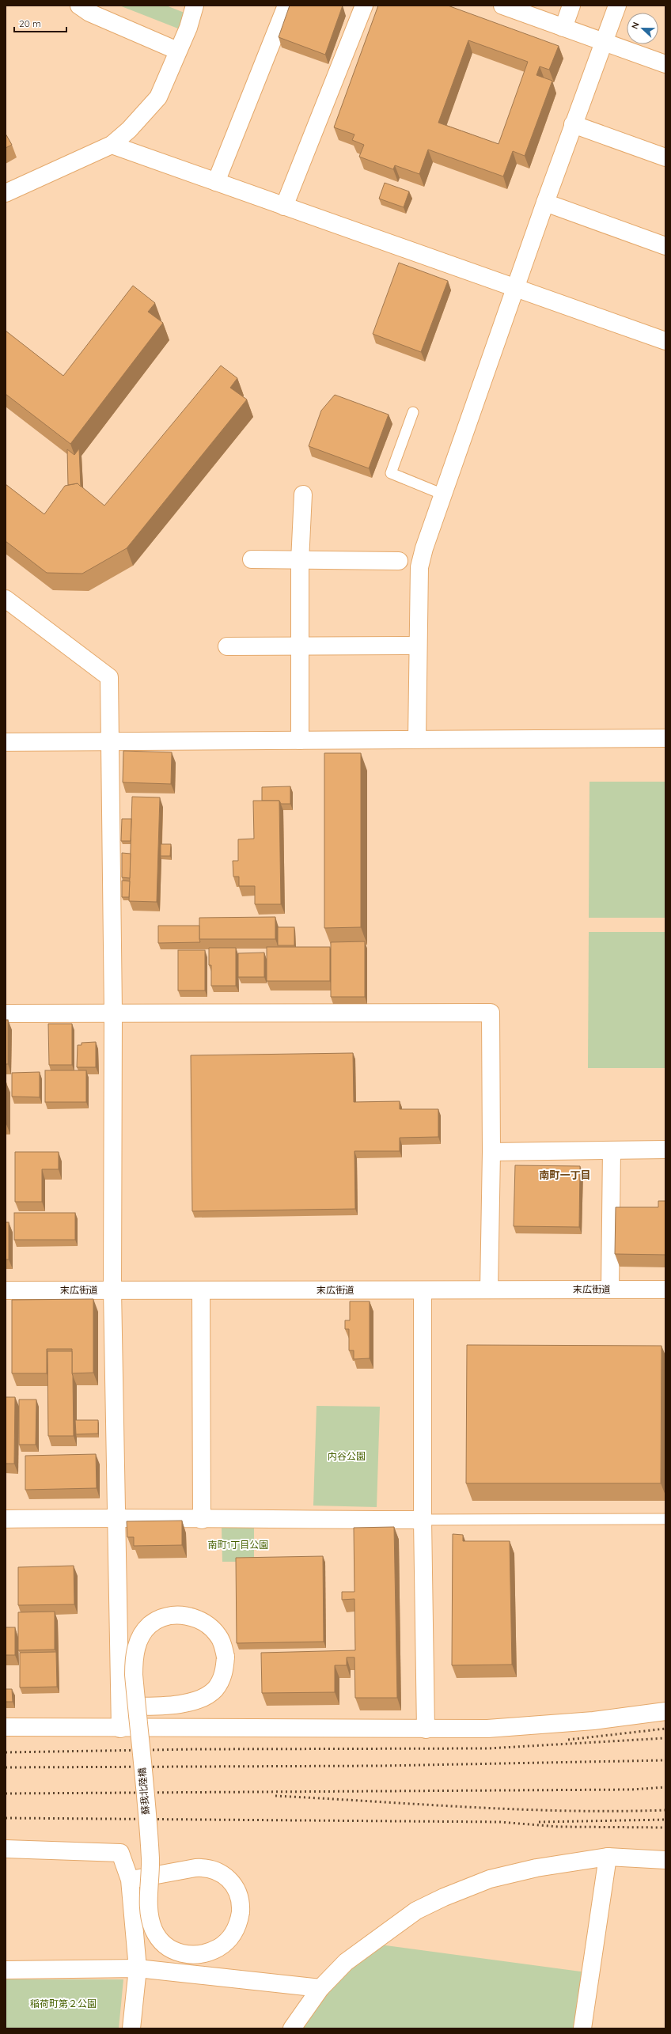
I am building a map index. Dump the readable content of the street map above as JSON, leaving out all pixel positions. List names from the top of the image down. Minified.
{"streets":{"street":["末広街道","蘇我北陸橋"]},"districts":["南町一丁目"],"parks":["内谷公園","南町1丁目公園","稲荷町第２公園"],"scale_bar":"20 m","north":"left"}
